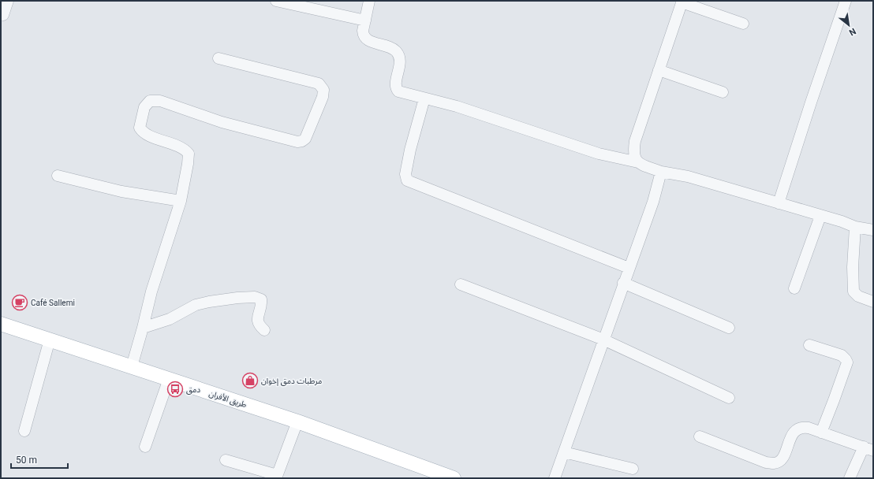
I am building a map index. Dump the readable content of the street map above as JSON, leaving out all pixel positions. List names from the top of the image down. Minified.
{"streets":{"main road":["طريق الأفران"]},"places":{"cafe":["Café Sallemi"],"shop":["مرطبات دمق إخوان"],"bus stop":["دمق"]},"scale_bar":"50 m","north":"bottom right"}
